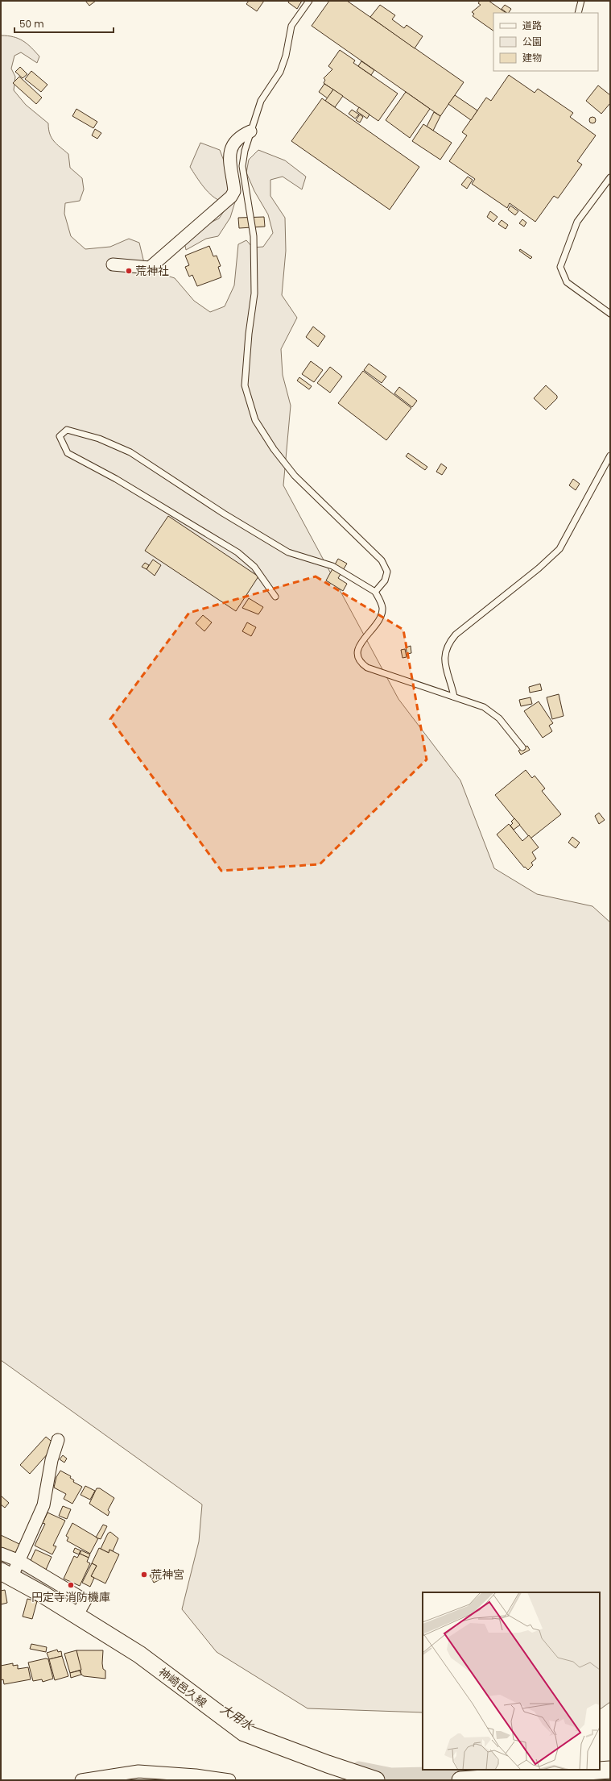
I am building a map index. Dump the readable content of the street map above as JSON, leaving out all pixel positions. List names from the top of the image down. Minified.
{"streets":{"main road":["神崎邑久線"]},"water":["大用水"],"places":["荒神社","荒神宮","円定寺消防機庫"],"legend":["道路","公園","建物"],"scale_bar":"50 m"}
